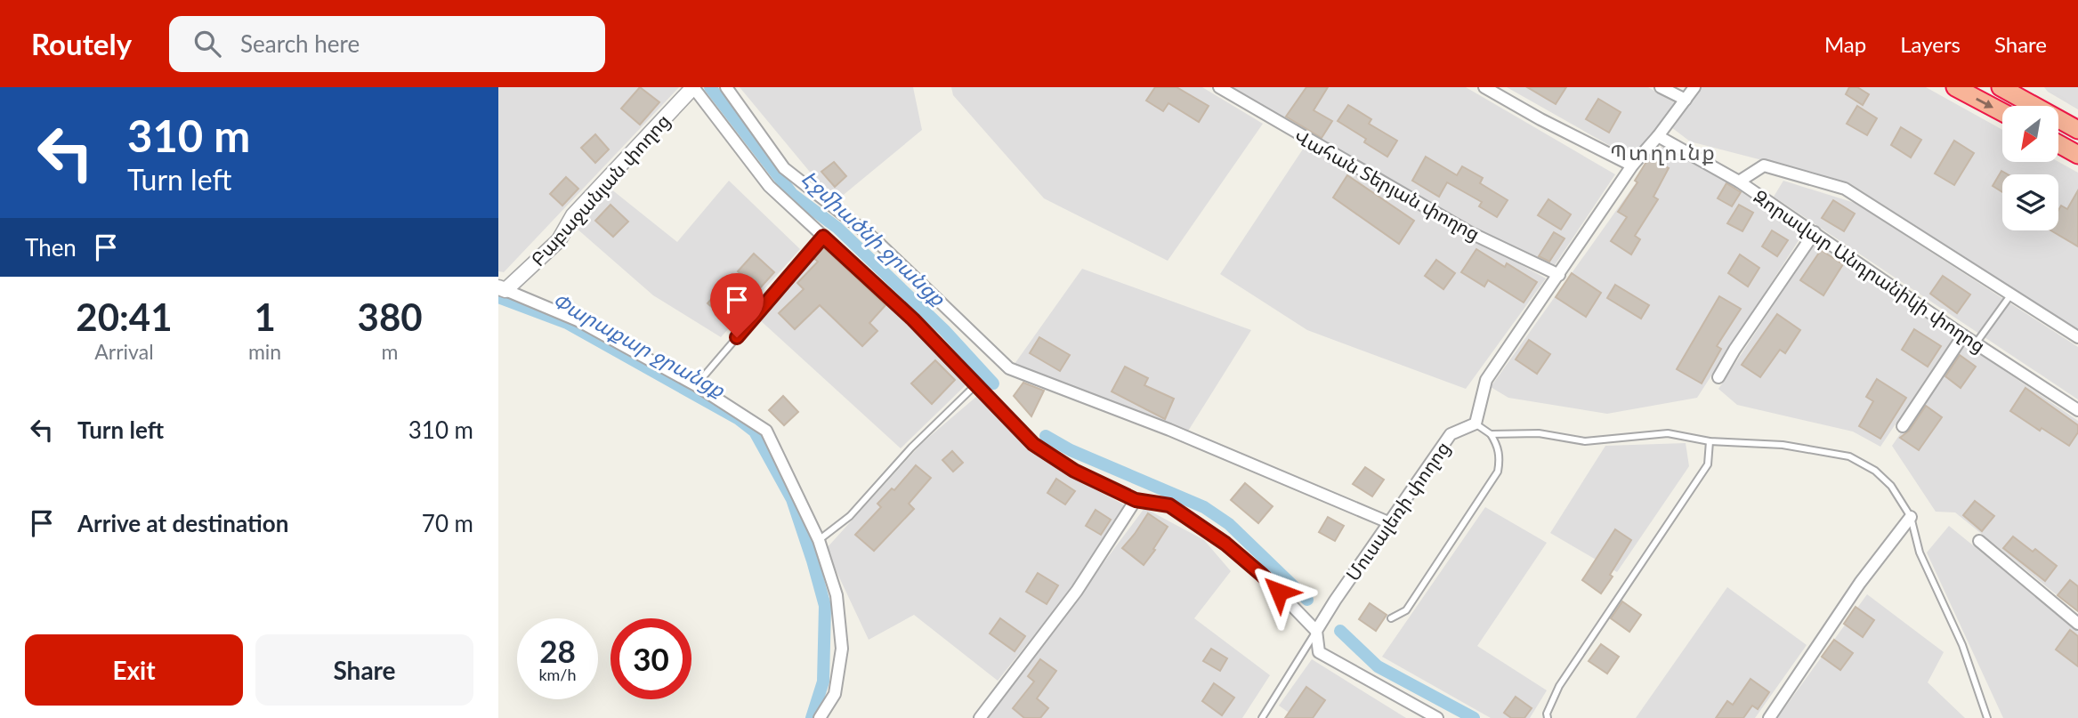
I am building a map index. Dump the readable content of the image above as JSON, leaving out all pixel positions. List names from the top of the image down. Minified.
{"streets":{"street":["Վահան Տերյան փողոց","Բաբաջանյան փողոց","Զորավար Անդրանիկի փողոց","Մուսալեռի փողոց"]},"districts":["Պտղունք"],"water":["Էջմիածնի ջրանցք","Փարաքար ջրանցք"],"north":"bottom left","page":{"header":"Routely","search":"Search here","nav":["Map","Layers","Share"],"turn":["310 m","Turn left"],"then":"Then","eta":["20:41","Arrival","1","min","380","m"],"list":[{"name":"Turn left","value":"310 m"},{"name":"Arrive at destination","value":"70 m"}],"speed":"28 km/h","limit":"30","buttons":["Exit","Share"]}}
